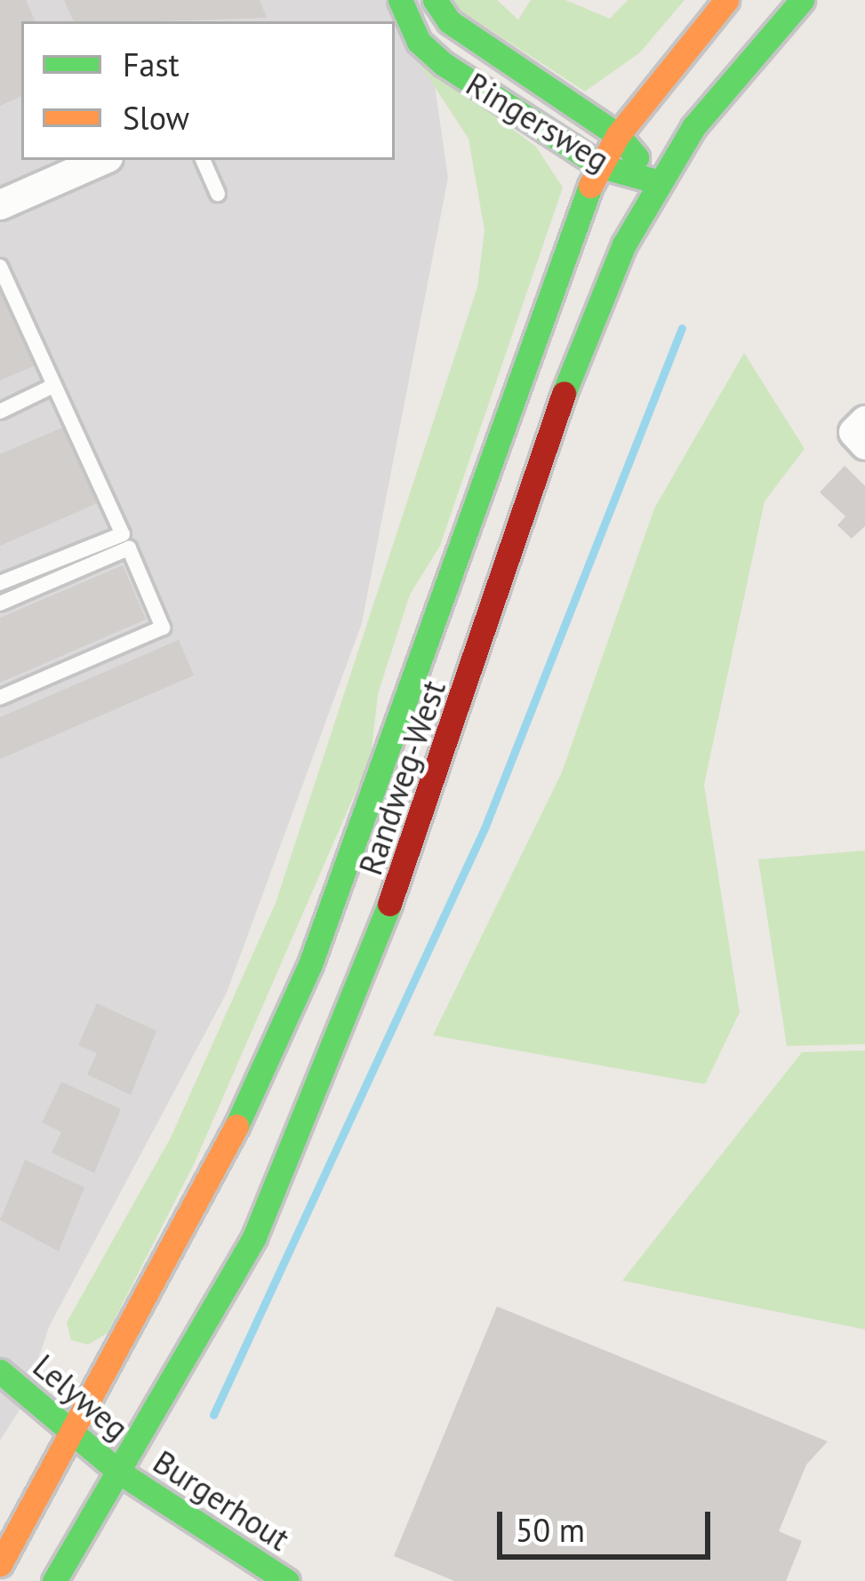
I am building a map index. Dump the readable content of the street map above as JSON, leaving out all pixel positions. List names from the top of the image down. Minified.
{"streets":{"main road":["Ringersweg","Randweg-West","Lelyweg","Burgerhout"]},"crossings":[["Ringersweg","Randweg-West"],["Randweg-West","Lelyweg"],["Randweg-West","Burgerhout"],["Lelyweg","Burgerhout"]],"legend":["Fast","Slow"],"scale_bar":"50 m"}
